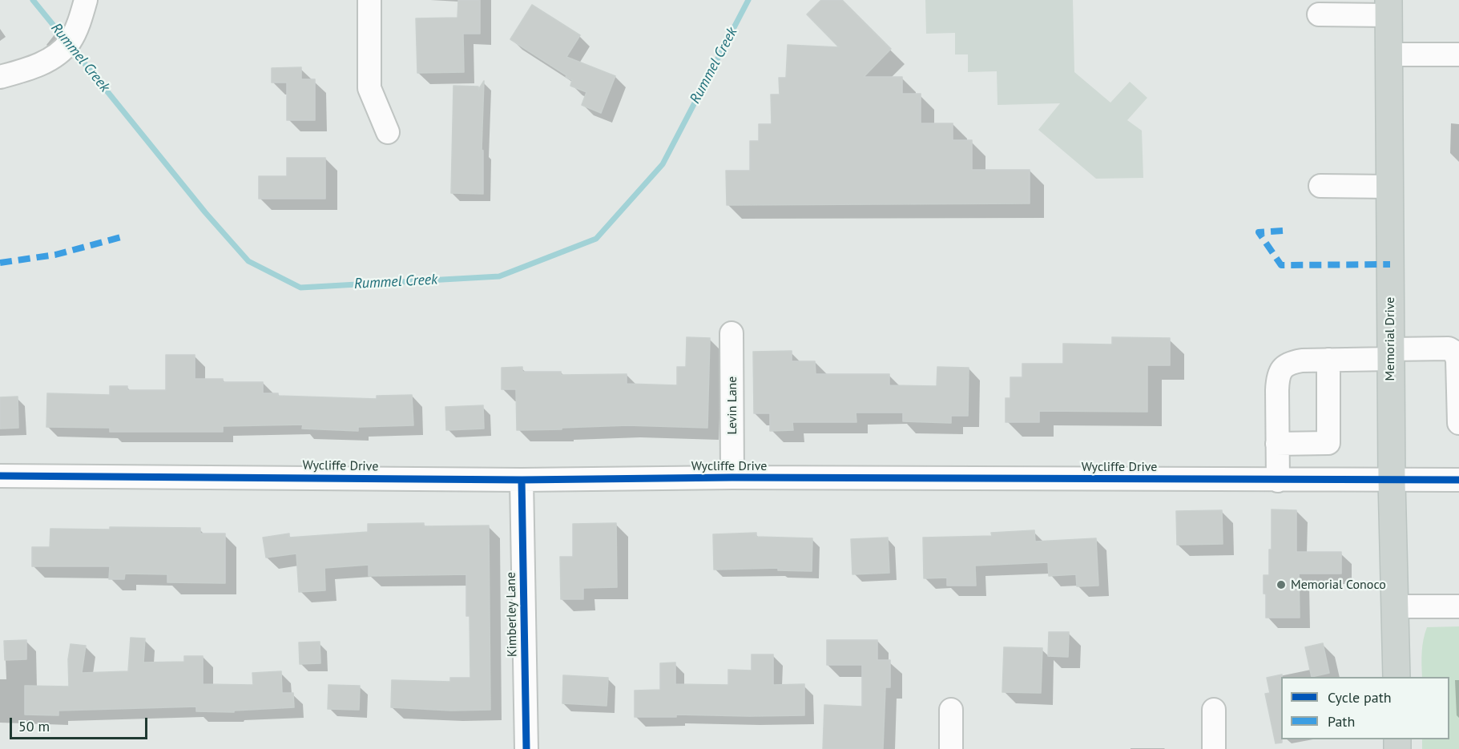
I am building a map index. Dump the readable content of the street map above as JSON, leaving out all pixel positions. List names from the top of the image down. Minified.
{"streets":{"main road":["Memorial Drive"],"street":["Levin Lane","Wycliffe Drive","Kimberley Lane"]},"crossings":[["Memorial Drive","Wycliffe Drive"],["Levin Lane","Wycliffe Drive"],["Wycliffe Drive","Kimberley Lane"]],"water":["Rummel Creek"],"places":["Memorial Conoco"],"legend":["Cycle path","Path"],"scale_bar":"50 m"}
